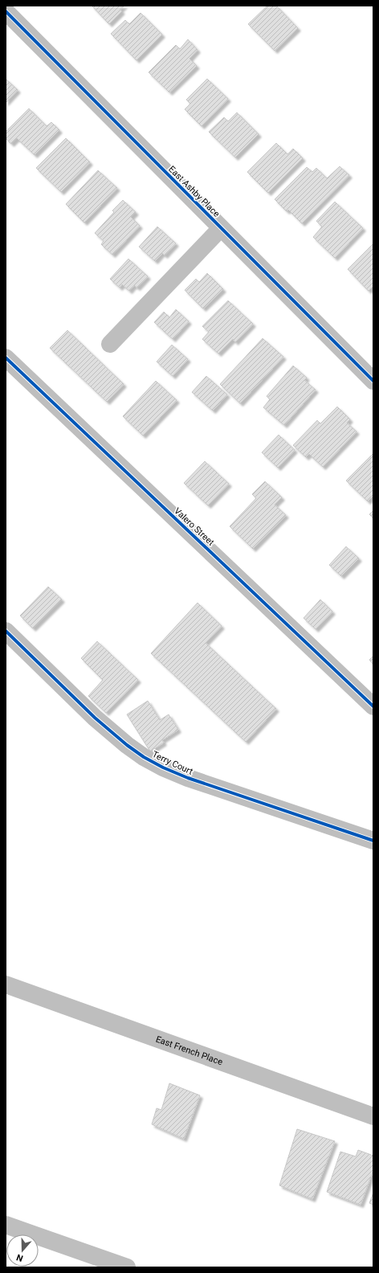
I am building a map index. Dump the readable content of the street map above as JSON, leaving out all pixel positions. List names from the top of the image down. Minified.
{"streets":{"street":["East Ashby Place","Valero Street","Terry Court","East French Place"]},"north":"bottom"}
